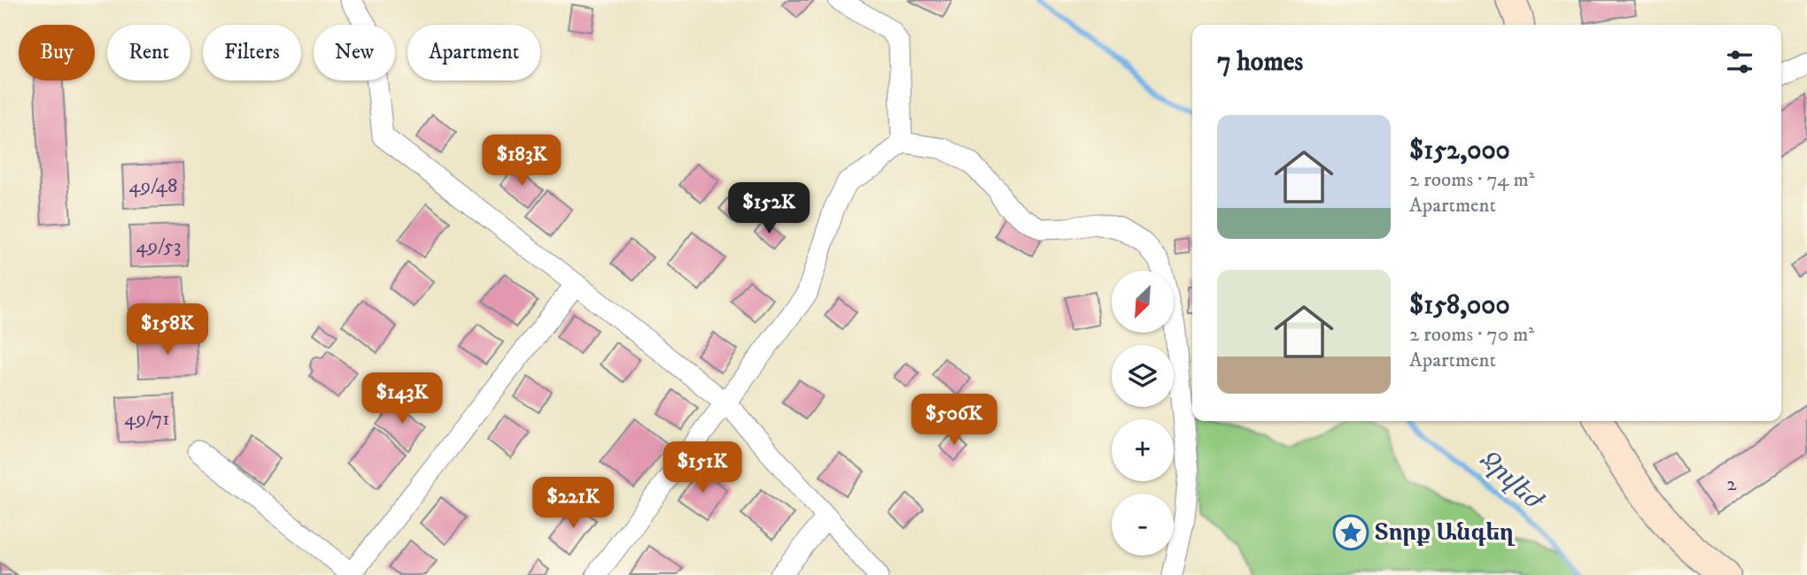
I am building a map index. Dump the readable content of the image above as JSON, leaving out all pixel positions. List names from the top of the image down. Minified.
{"water":["Ջրվեժ"],"places":{"place":["Տորք Անգեղ"]},"house_numbers":["49/48","49/53","49/71","2"],"north":"bottom left","page":{"chip":["Buy","Rent","Filters","New","Apartment"],"heading":"7 homes","list":[{"name":"$152,000","note":"2 rooms · 74 m² · Apartment"},{"name":"$158,000","note":"2 rooms · 70 m² · Apartment"}],"price":["$183K","$152K","$158K","$143K","$506K","$151K","$221K"],"map_buttons":["+","−"]}}
